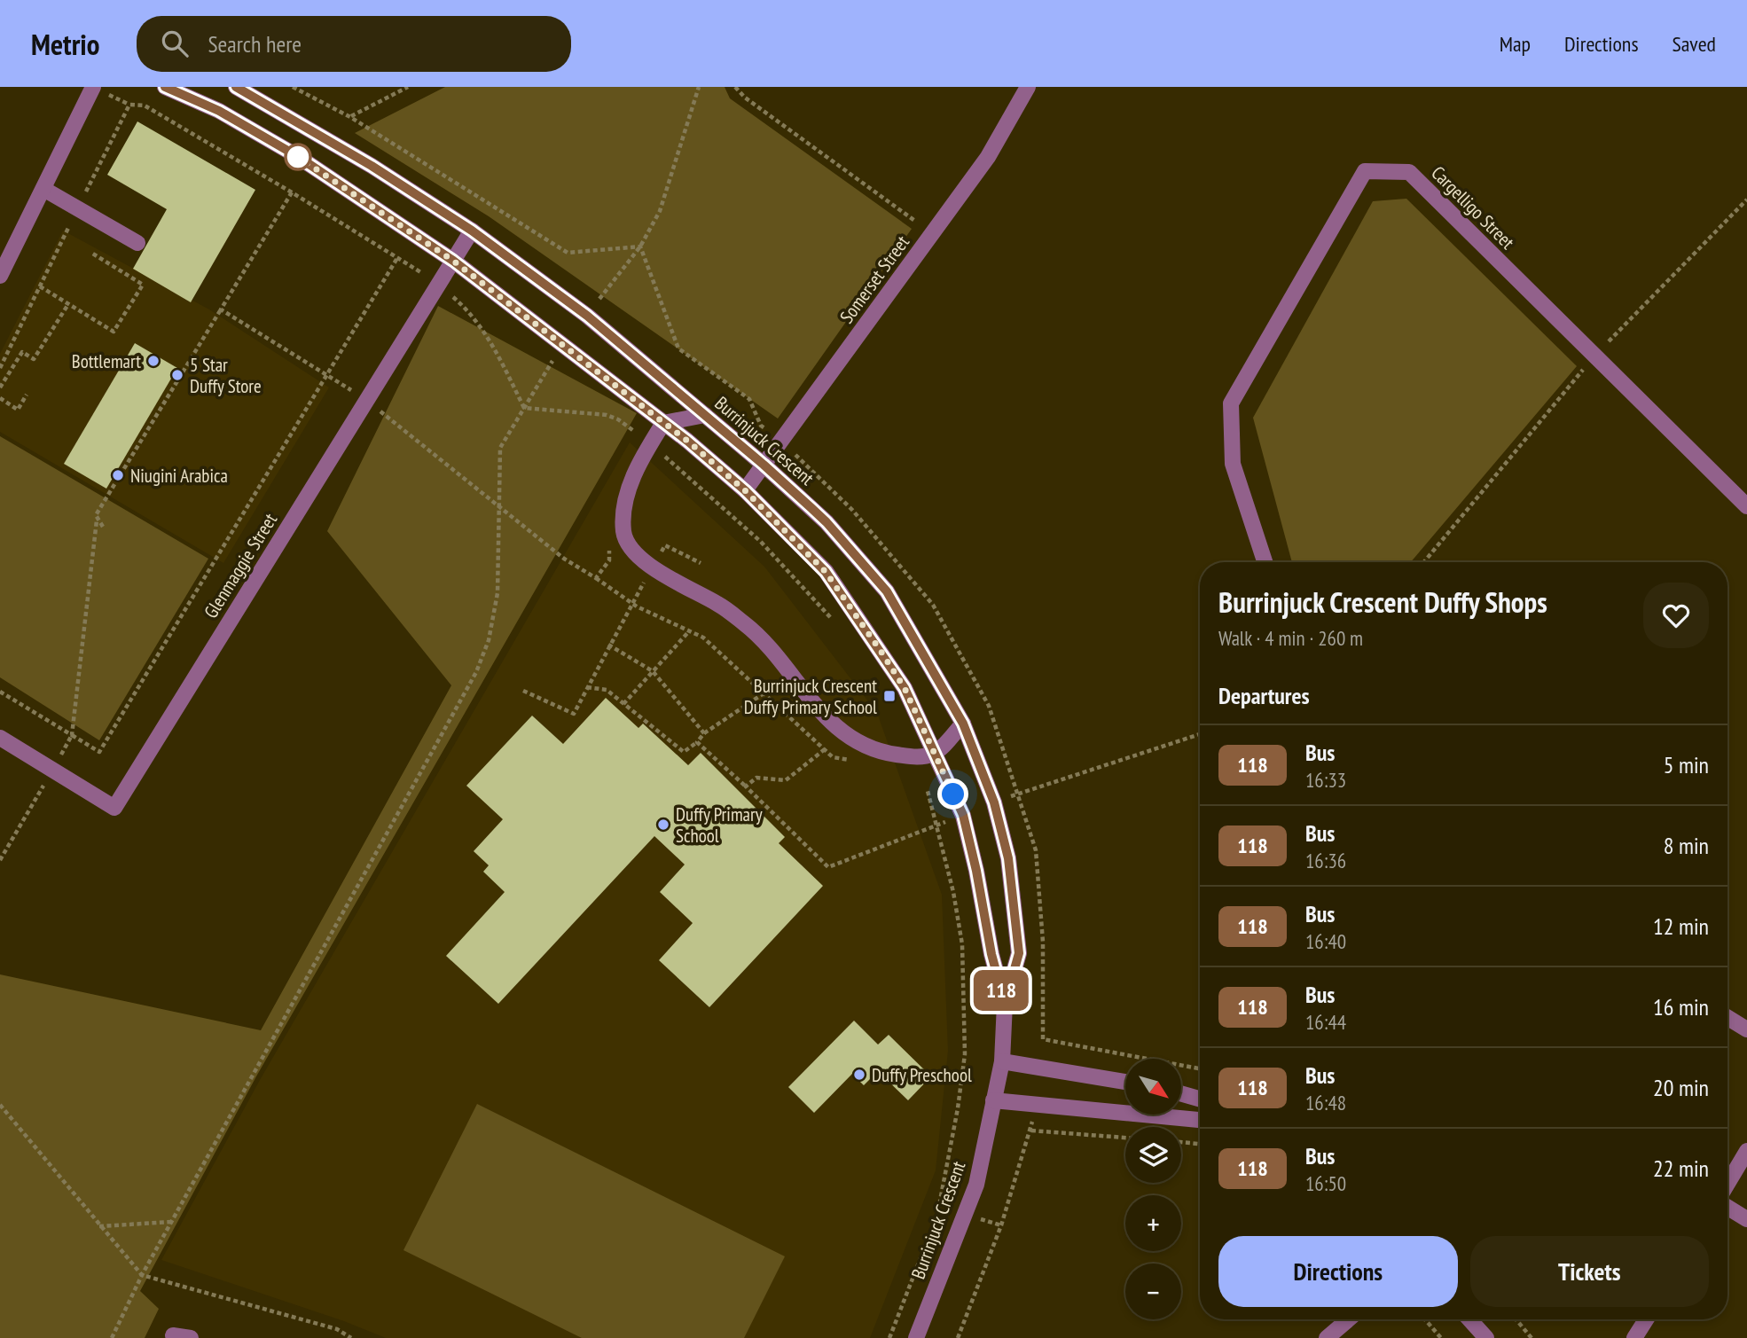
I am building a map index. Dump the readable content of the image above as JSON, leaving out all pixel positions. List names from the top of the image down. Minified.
{"streets":{"street":["Cargelligo Street","Somerset Street","Burrinjuck Crescent","Glenmaggie Street"]},"crossings":[["Somerset Street","Burrinjuck Crescent"],["Burrinjuck Crescent","Glenmaggie Street"]],"places":{"other":["Bottlemart","5 Star Duffy Store","Niugini Arabica","Duffy Primary School","Duffy Preschool"],"transit":["Burrinjuck Crescent Duffy Primary School"]},"lines":["bus line 118"],"north":"bottom right","page":{"header":"Metrio","search":"Search here","nav":["Map","Directions","Saved"],"on_map":"118","heading":[["Burrinjuck Crescent Duffy Shops","Walk · 4 min · 260 m"],"Departures"],"list":[{"mark":"118","name":"Bus","note":"16:33","value":"5 min"},{"mark":"118","name":"Bus","note":"16:36","value":"8 min"},{"mark":"118","name":"Bus","note":"16:40","value":"12 min"},{"mark":"118","name":"Bus","note":"16:44","value":"16 min"},{"mark":"118","name":"Bus","note":"16:48","value":"20 min"},{"mark":"118","name":"Bus","note":"16:50","value":"22 min"}],"map_buttons":["+","−"],"buttons":["Directions","Tickets"]}}
